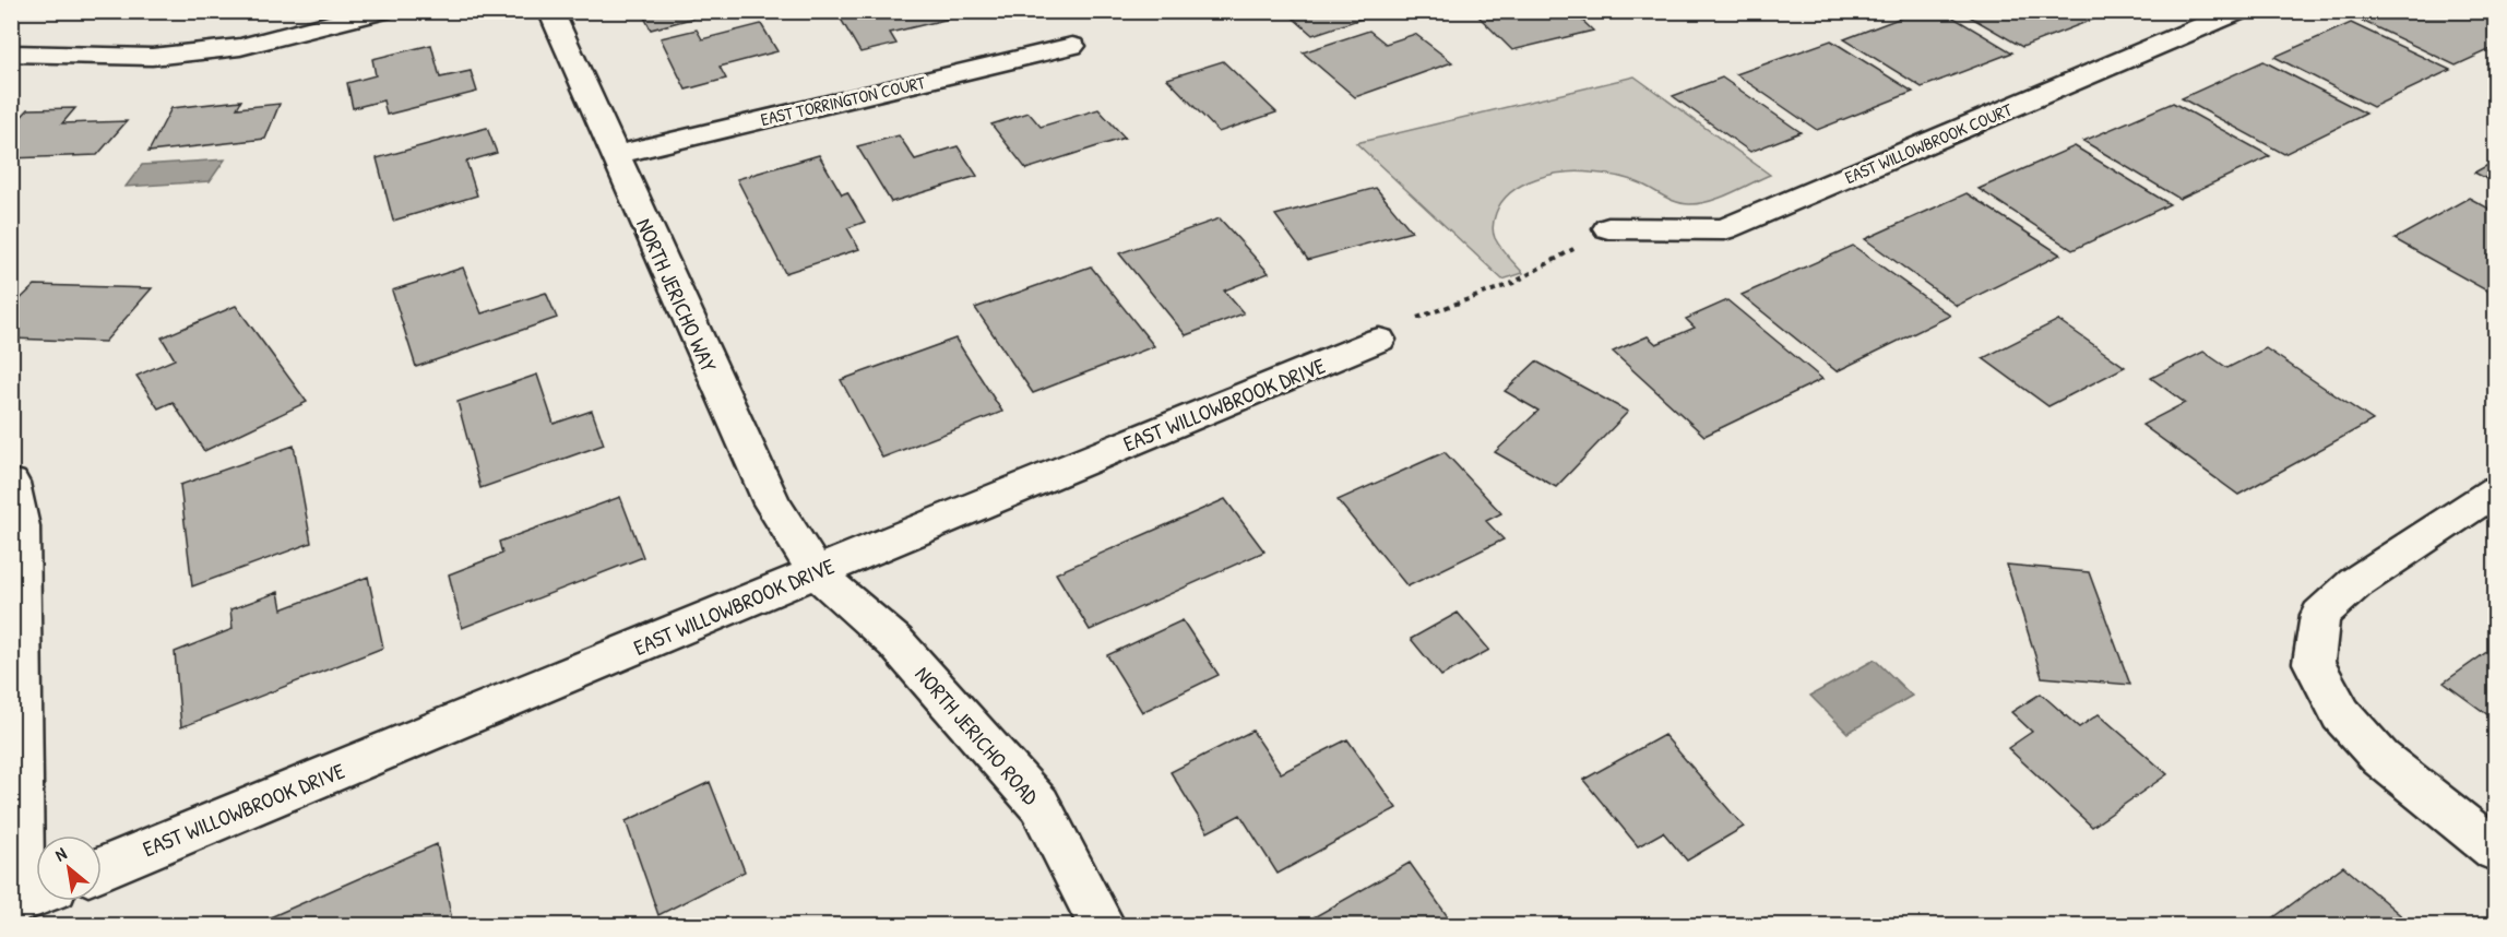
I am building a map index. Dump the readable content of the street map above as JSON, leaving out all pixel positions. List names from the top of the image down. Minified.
{"streets":{"street":["EAST TORRINGTON COURT","EAST WILLOWBROOK COURT","NORTH JERICHO WAY","EAST WILLOWBROOK DRIVE","NORTH JERICHO ROAD"]},"crossings":[["EAST TORRINGTON COURT","NORTH JERICHO WAY"],["NORTH JERICHO WAY","EAST WILLOWBROOK DRIVE"],["NORTH JERICHO WAY","NORTH JERICHO ROAD"],["EAST WILLOWBROOK DRIVE","NORTH JERICHO ROAD"]],"north":"top left"}
